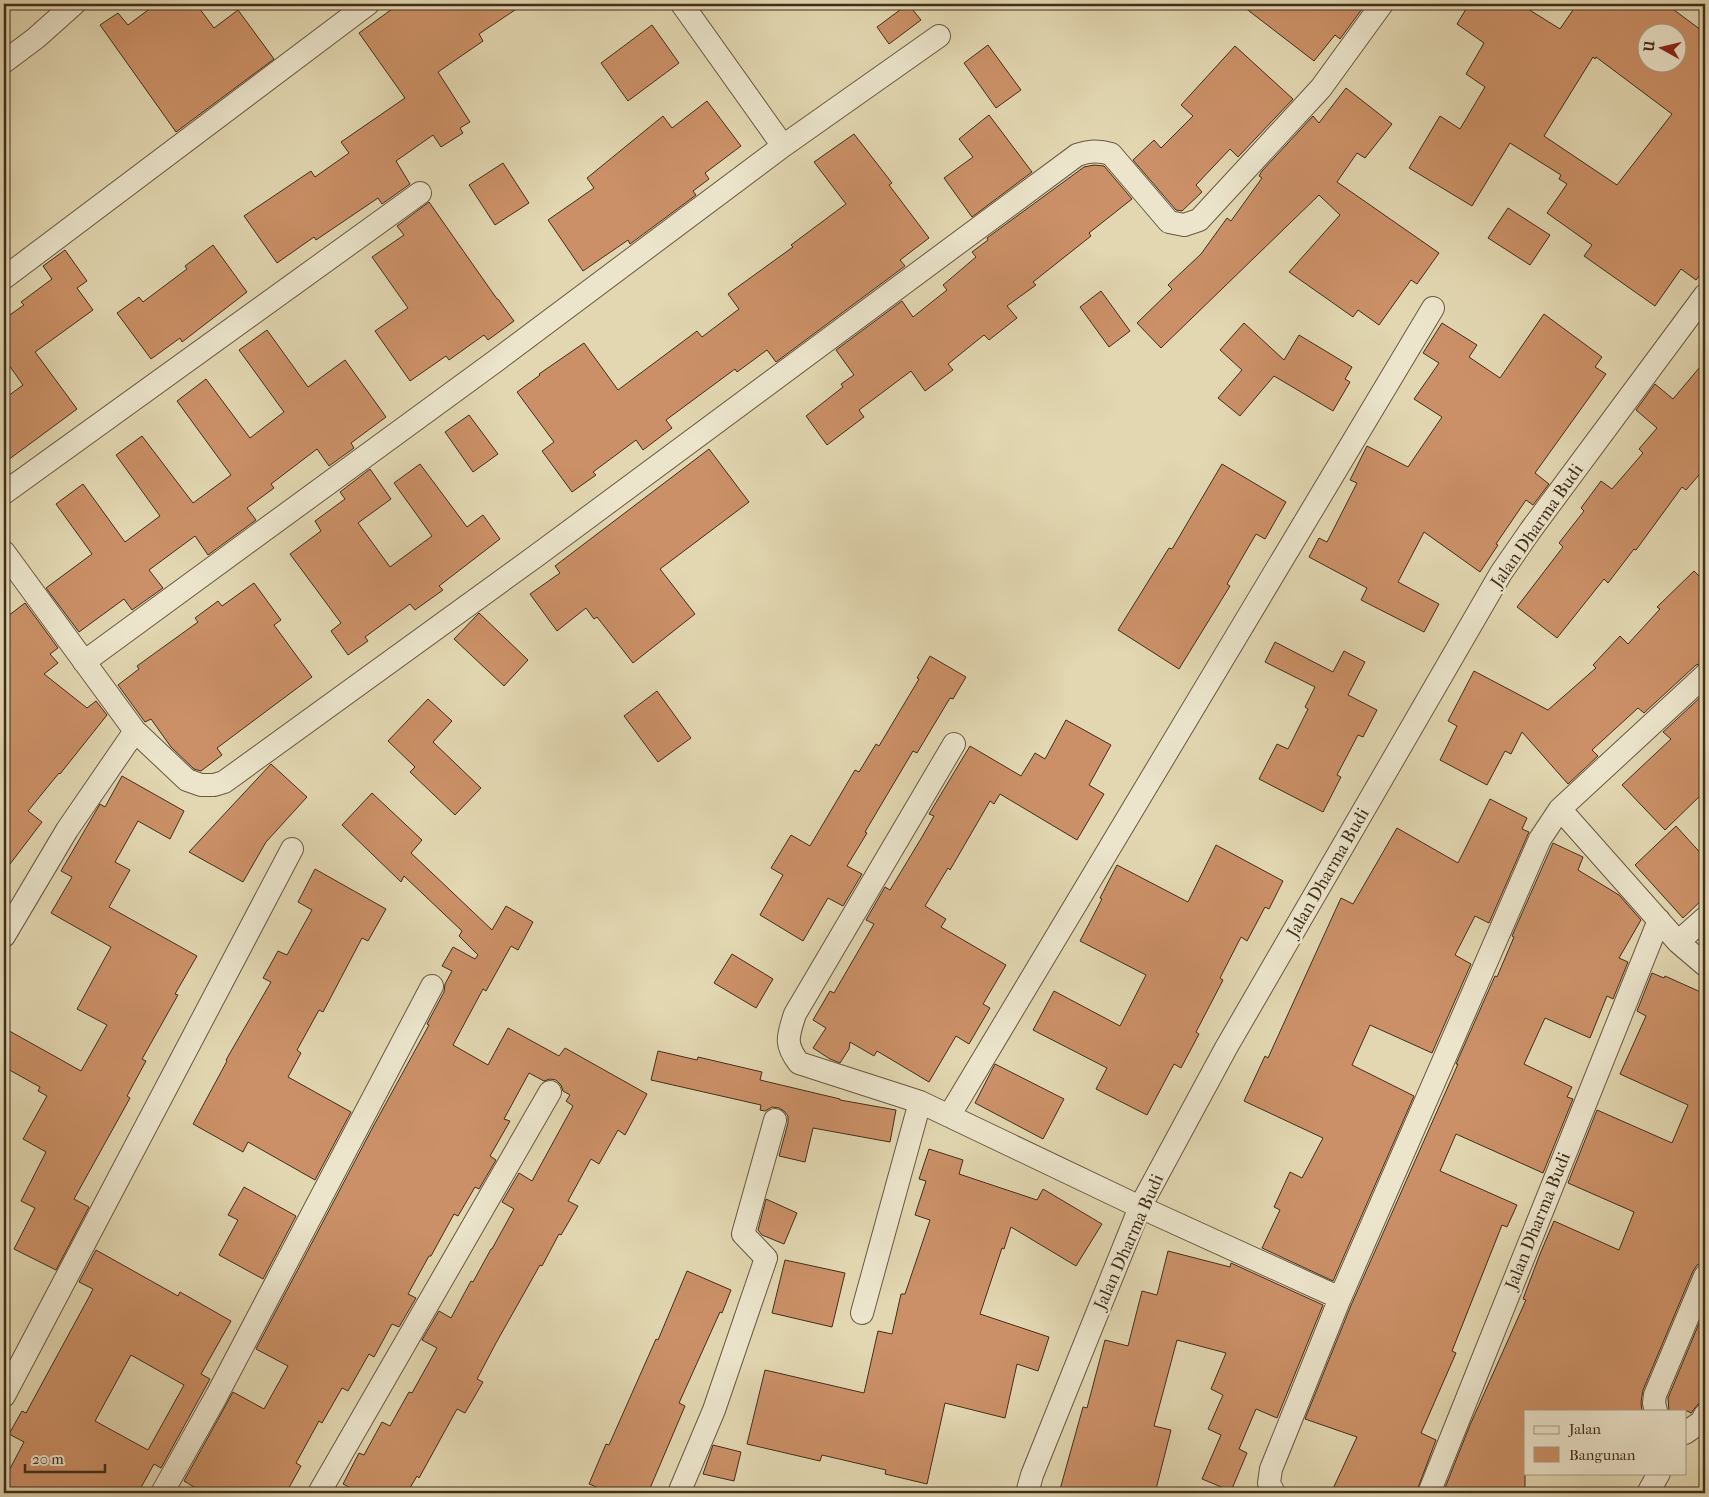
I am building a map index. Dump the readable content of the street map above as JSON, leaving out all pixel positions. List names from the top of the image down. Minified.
{"streets":{"street":["Jalan Dharma Budi"]},"legend":["Jalan","Bangunan"],"scale_bar":"20 m","north":"left"}
